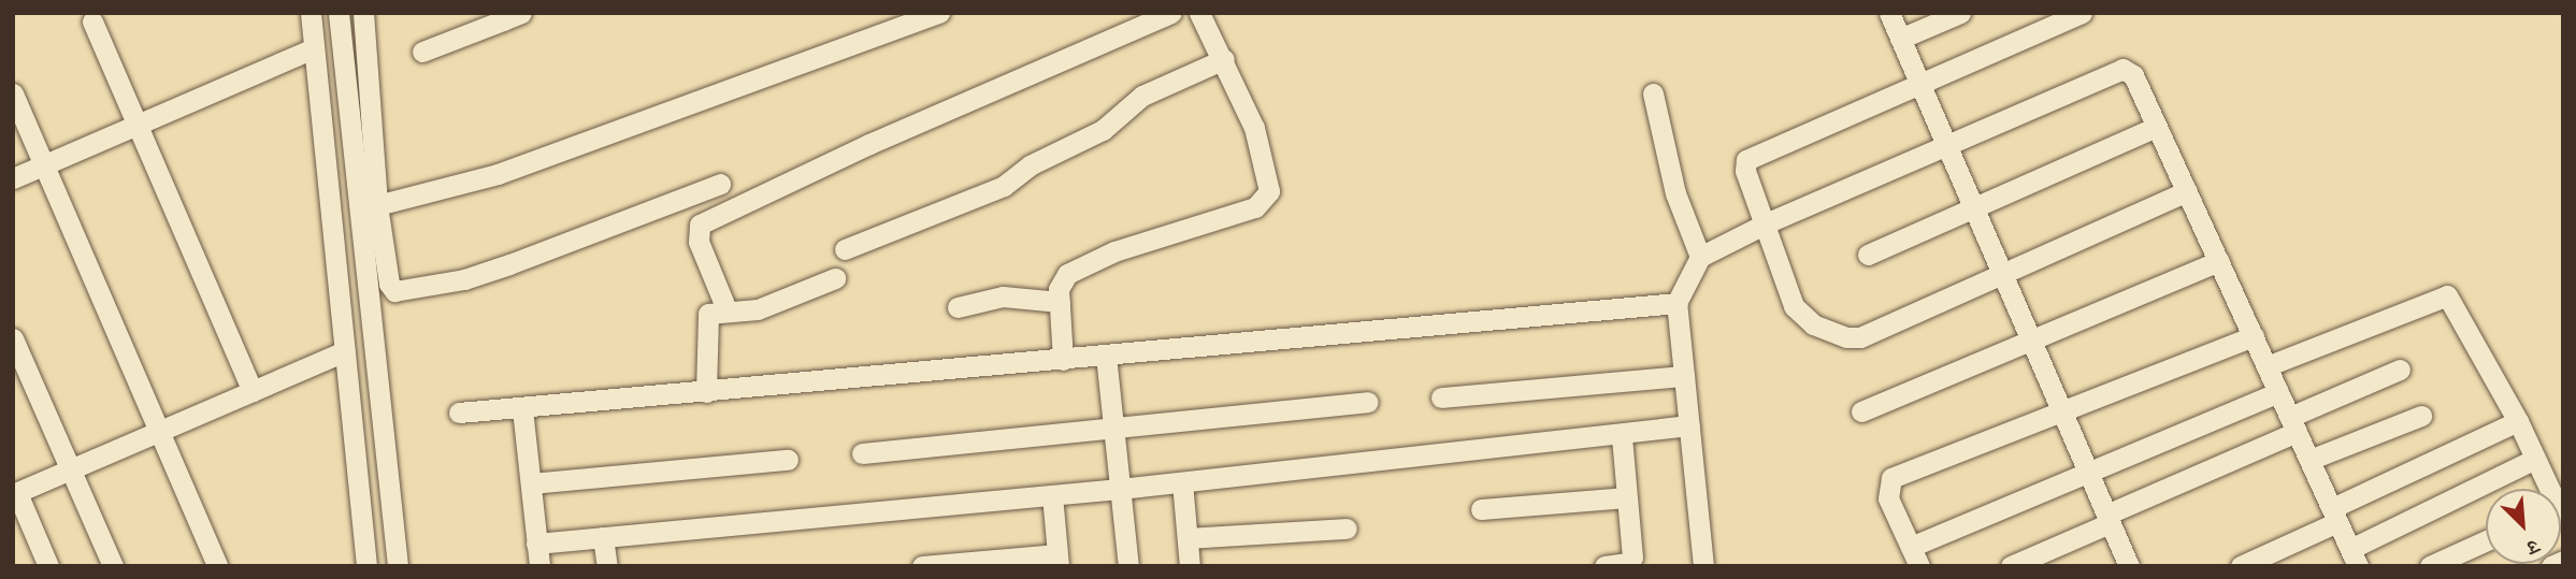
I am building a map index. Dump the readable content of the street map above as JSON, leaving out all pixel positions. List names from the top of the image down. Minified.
{"north":"bottom right"}
